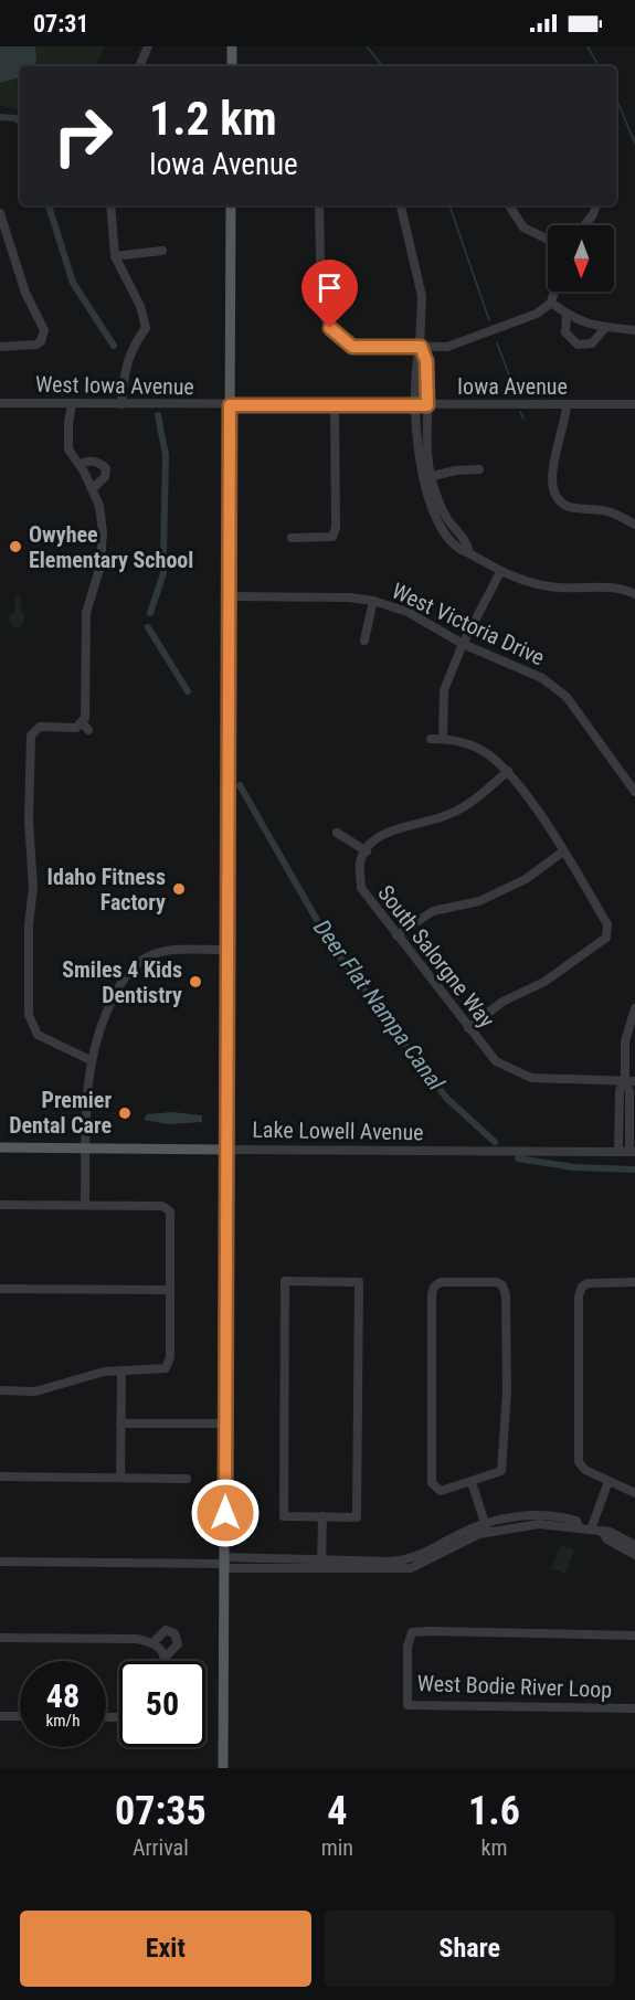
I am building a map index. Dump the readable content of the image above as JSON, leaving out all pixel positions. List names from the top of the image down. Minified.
{"streets":{"main road":["Lake Lowell Avenue"],"street":["West Iowa Avenue","Iowa Avenue","West Victoria Drive","South Salorgne Way","West Bodie River Loop"]},"crossings":[["West Iowa Avenue","Iowa Avenue"]],"water":["Deer Flat Nampa Canal"],"places":["Owyhee Elementary School","Idaho Fitness Factory","Smiles 4 Kids Dentistry","Premier Dental Care"],"north":"bottom","page":{"status":"07:31","turn":["1.2 km","Iowa Avenue"],"speed":"48 km/h","limit":"50","eta":["07:35","Arrival","4","min","1.6","km"],"buttons":["Exit","Share"]}}
